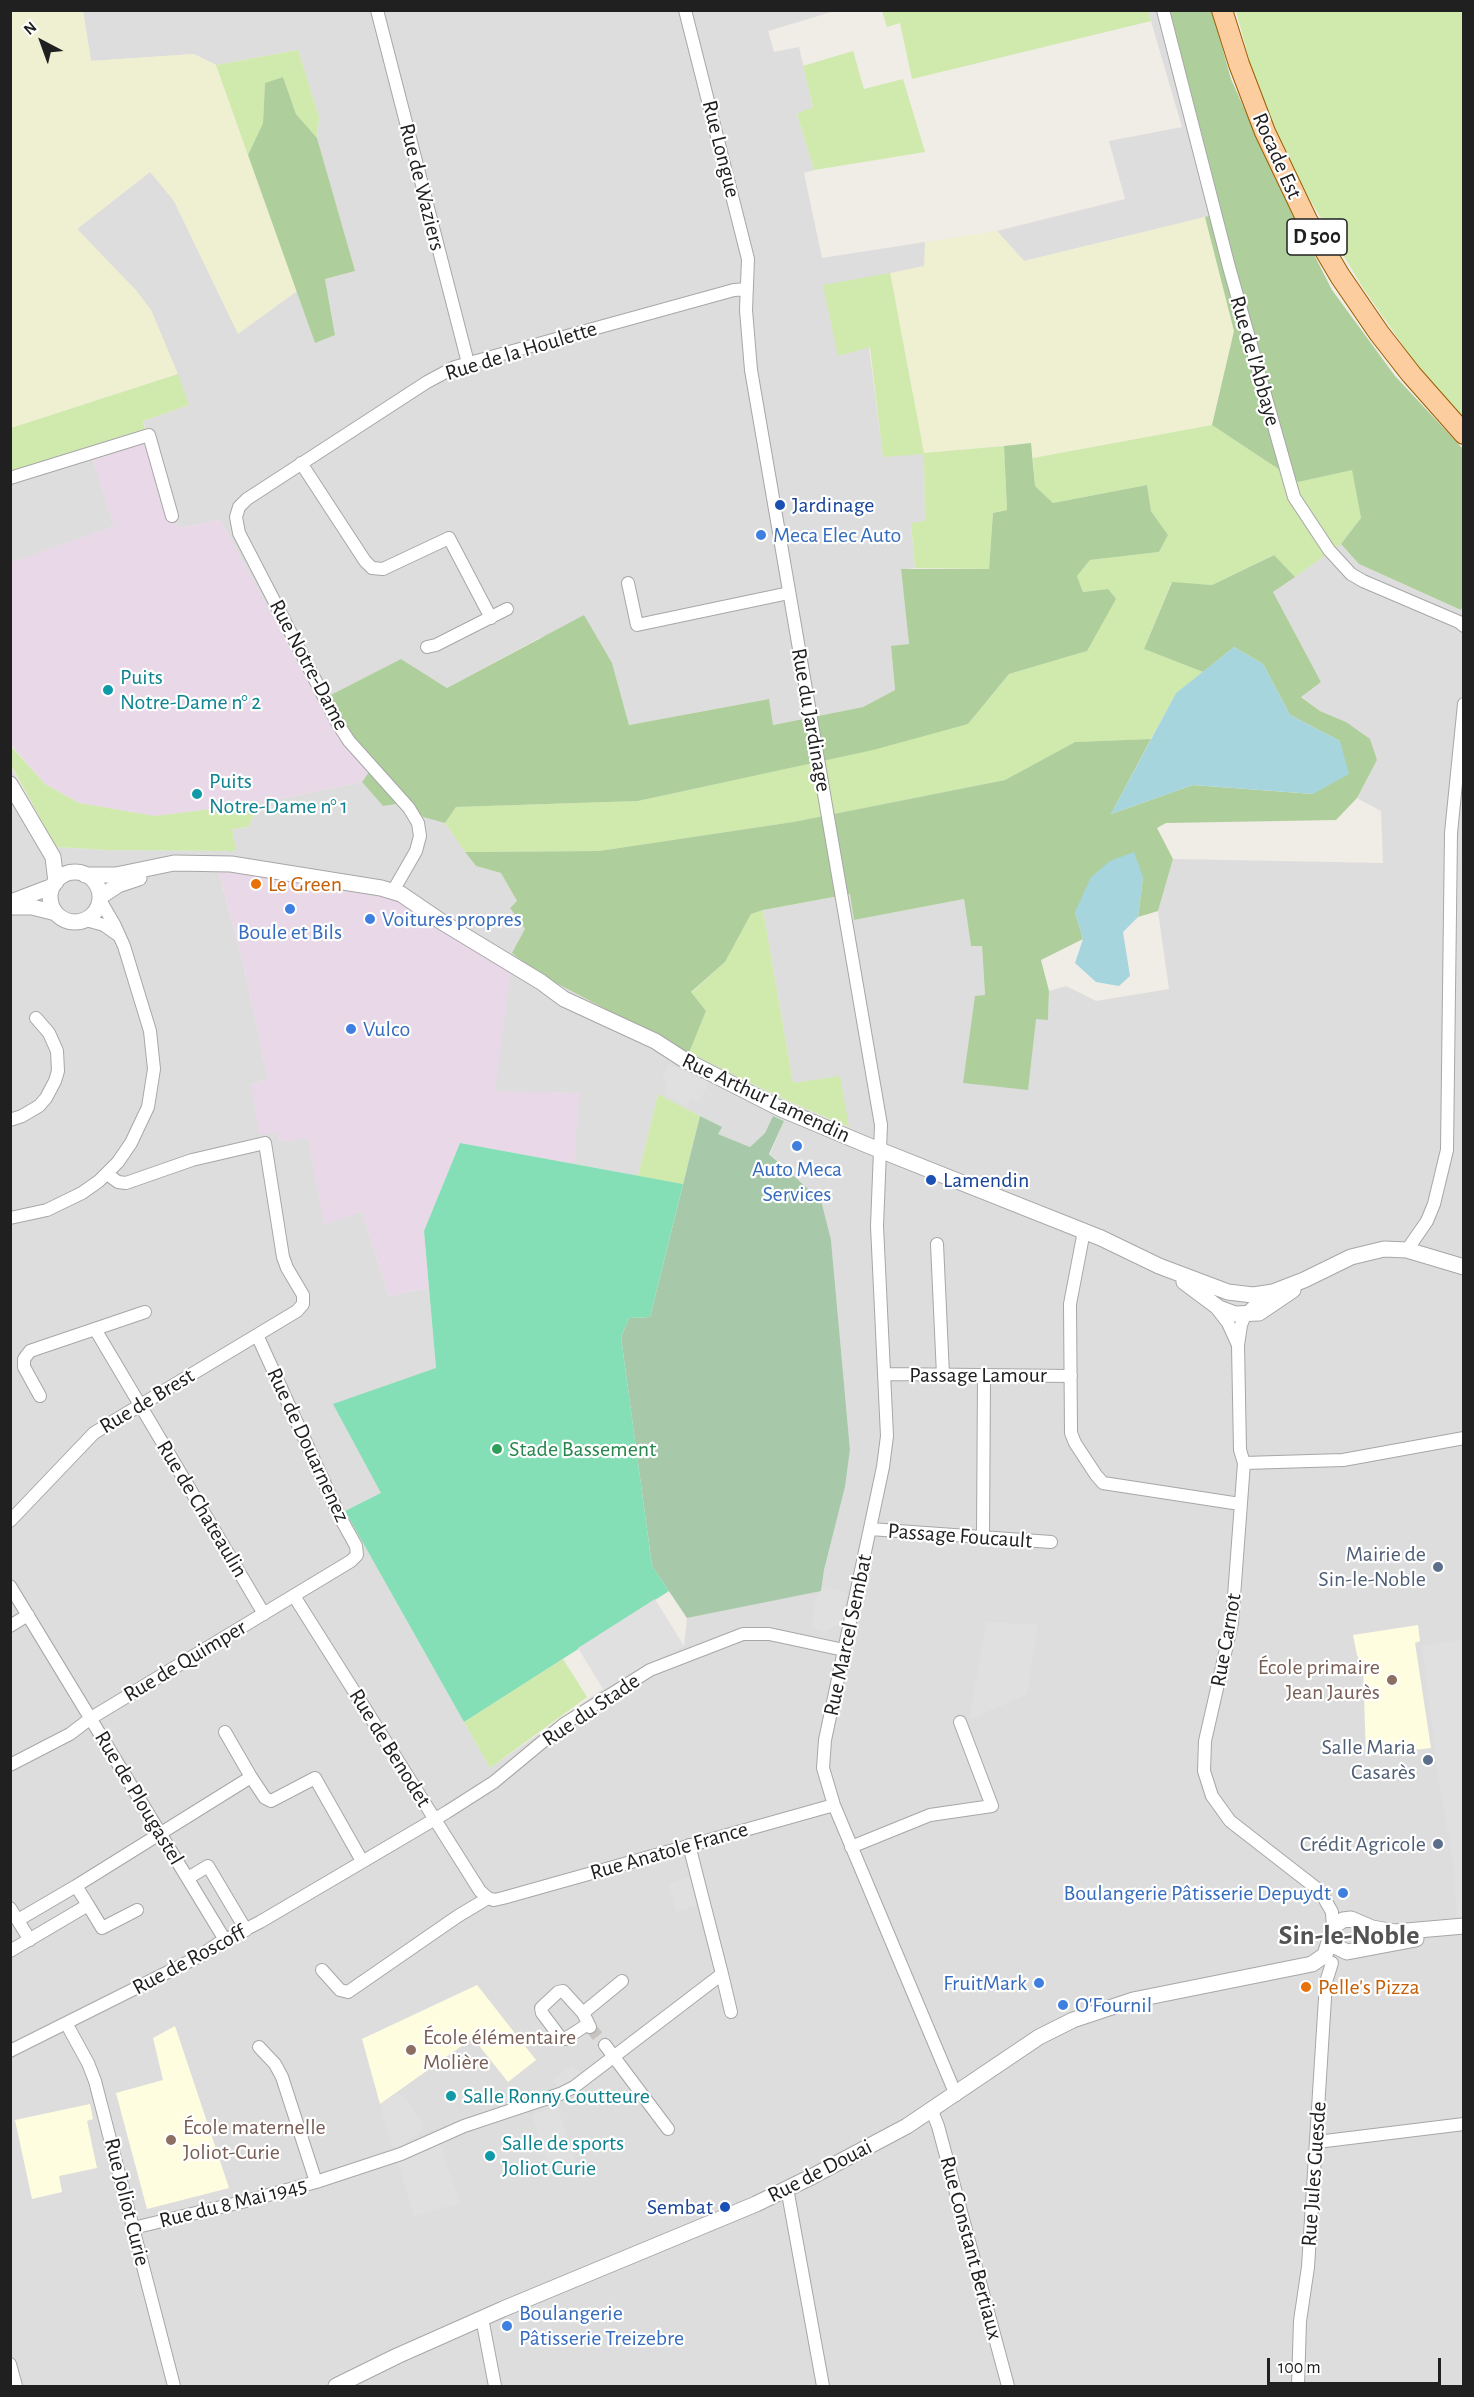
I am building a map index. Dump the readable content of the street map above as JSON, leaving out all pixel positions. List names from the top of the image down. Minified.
{"streets":{"main road":["Rocade Est","D 500"],"street":["Rue Longue","Rue de Waziers","Rue de la Houlette","Rue de l'Abbaye","Rue Notre-Dame","Rue du Jardinage","Rue Arthur Lamendin","Passage Lamour","Rue de Brest","Rue de Douarnenez","Rue de Chateaulin","Passage Foucault","Rue Marcel Sembat","Rue Carnot","Rue de Quimper","Rue du Stade","Rue de Benodet","Rue de Plougastel","Rue Anatole France","Rue de Roscoff","Rue de Douai","Rue Jules Guesde","Rue Joliot Curie","Rue du 8 Mai 1945","Rue Constant Bertiaux"]},"crossings":[["Rue Longue","Rue de la Houlette"],["Rue Longue","Rue du Jardinage"],["Rue de Waziers","Rue de la Houlette"],["Rue de la Houlette","Rue Notre-Dame"],["Rue de la Houlette","Rue du Jardinage"],["Rue Notre-Dame","Rue Arthur Lamendin"],["Rue du Jardinage","Rue Arthur Lamendin"],["Rue du Jardinage","Rue Marcel Sembat"],["Rue Arthur Lamendin","Rue Marcel Sembat"],["Passage Lamour","Rue Marcel Sembat"],["Rue de Brest","Rue de Douarnenez"],["Rue de Brest","Rue de Chateaulin"],["Rue de Douarnenez","Rue de Quimper"],["Rue de Chateaulin","Rue de Quimper"],["Passage Foucault","Rue Marcel Sembat"],["Rue Marcel Sembat","Rue du Stade"],["Rue Marcel Sembat","Rue Anatole France"],["Rue Marcel Sembat","Rue de Douai"],["Rue Carnot","Rue de Douai"],["Rue de Quimper","Rue de Benodet"],["Rue de Quimper","Rue de Plougastel"],["Rue du Stade","Rue de Benodet"],["Rue du Stade","Rue de Roscoff"],["Rue de Benodet","Rue Anatole France"],["Rue de Plougastel","Rue de Roscoff"],["Rue de Roscoff","Rue Joliot Curie"],["Rue de Douai","Rue Jules Guesde"],["Rue de Douai","Rue Constant Bertiaux"],["Rue Joliot Curie","Rue du 8 Mai 1945"]],"districts":["Sin-le-Noble"],"places":["Jardinage","Meca Elec Auto","Puits Notre-Dame n° 2","Puits Notre-Dame n° 1","Le Green","Boule et Bils","Voitures propres","Vulco","Auto Meca Services","Lamendin","Stade Bassement","Mairie de Sin-le-Noble","École primaire Jean Jaurès","Salle Maria Casarès","Crédit Agricole","Boulangerie Pâtisserie Depuydt","FruitMark","Pelle's Pizza","O'Fournil","École élémentaire Molière","Salle Ronny Coutteure","École maternelle Joliot-Curie","Salle de sports Joliot Curie","Sembat","Boulangerie Pâtisserie Treizebre"],"scale_bar":"100 m","north":"top left"}
